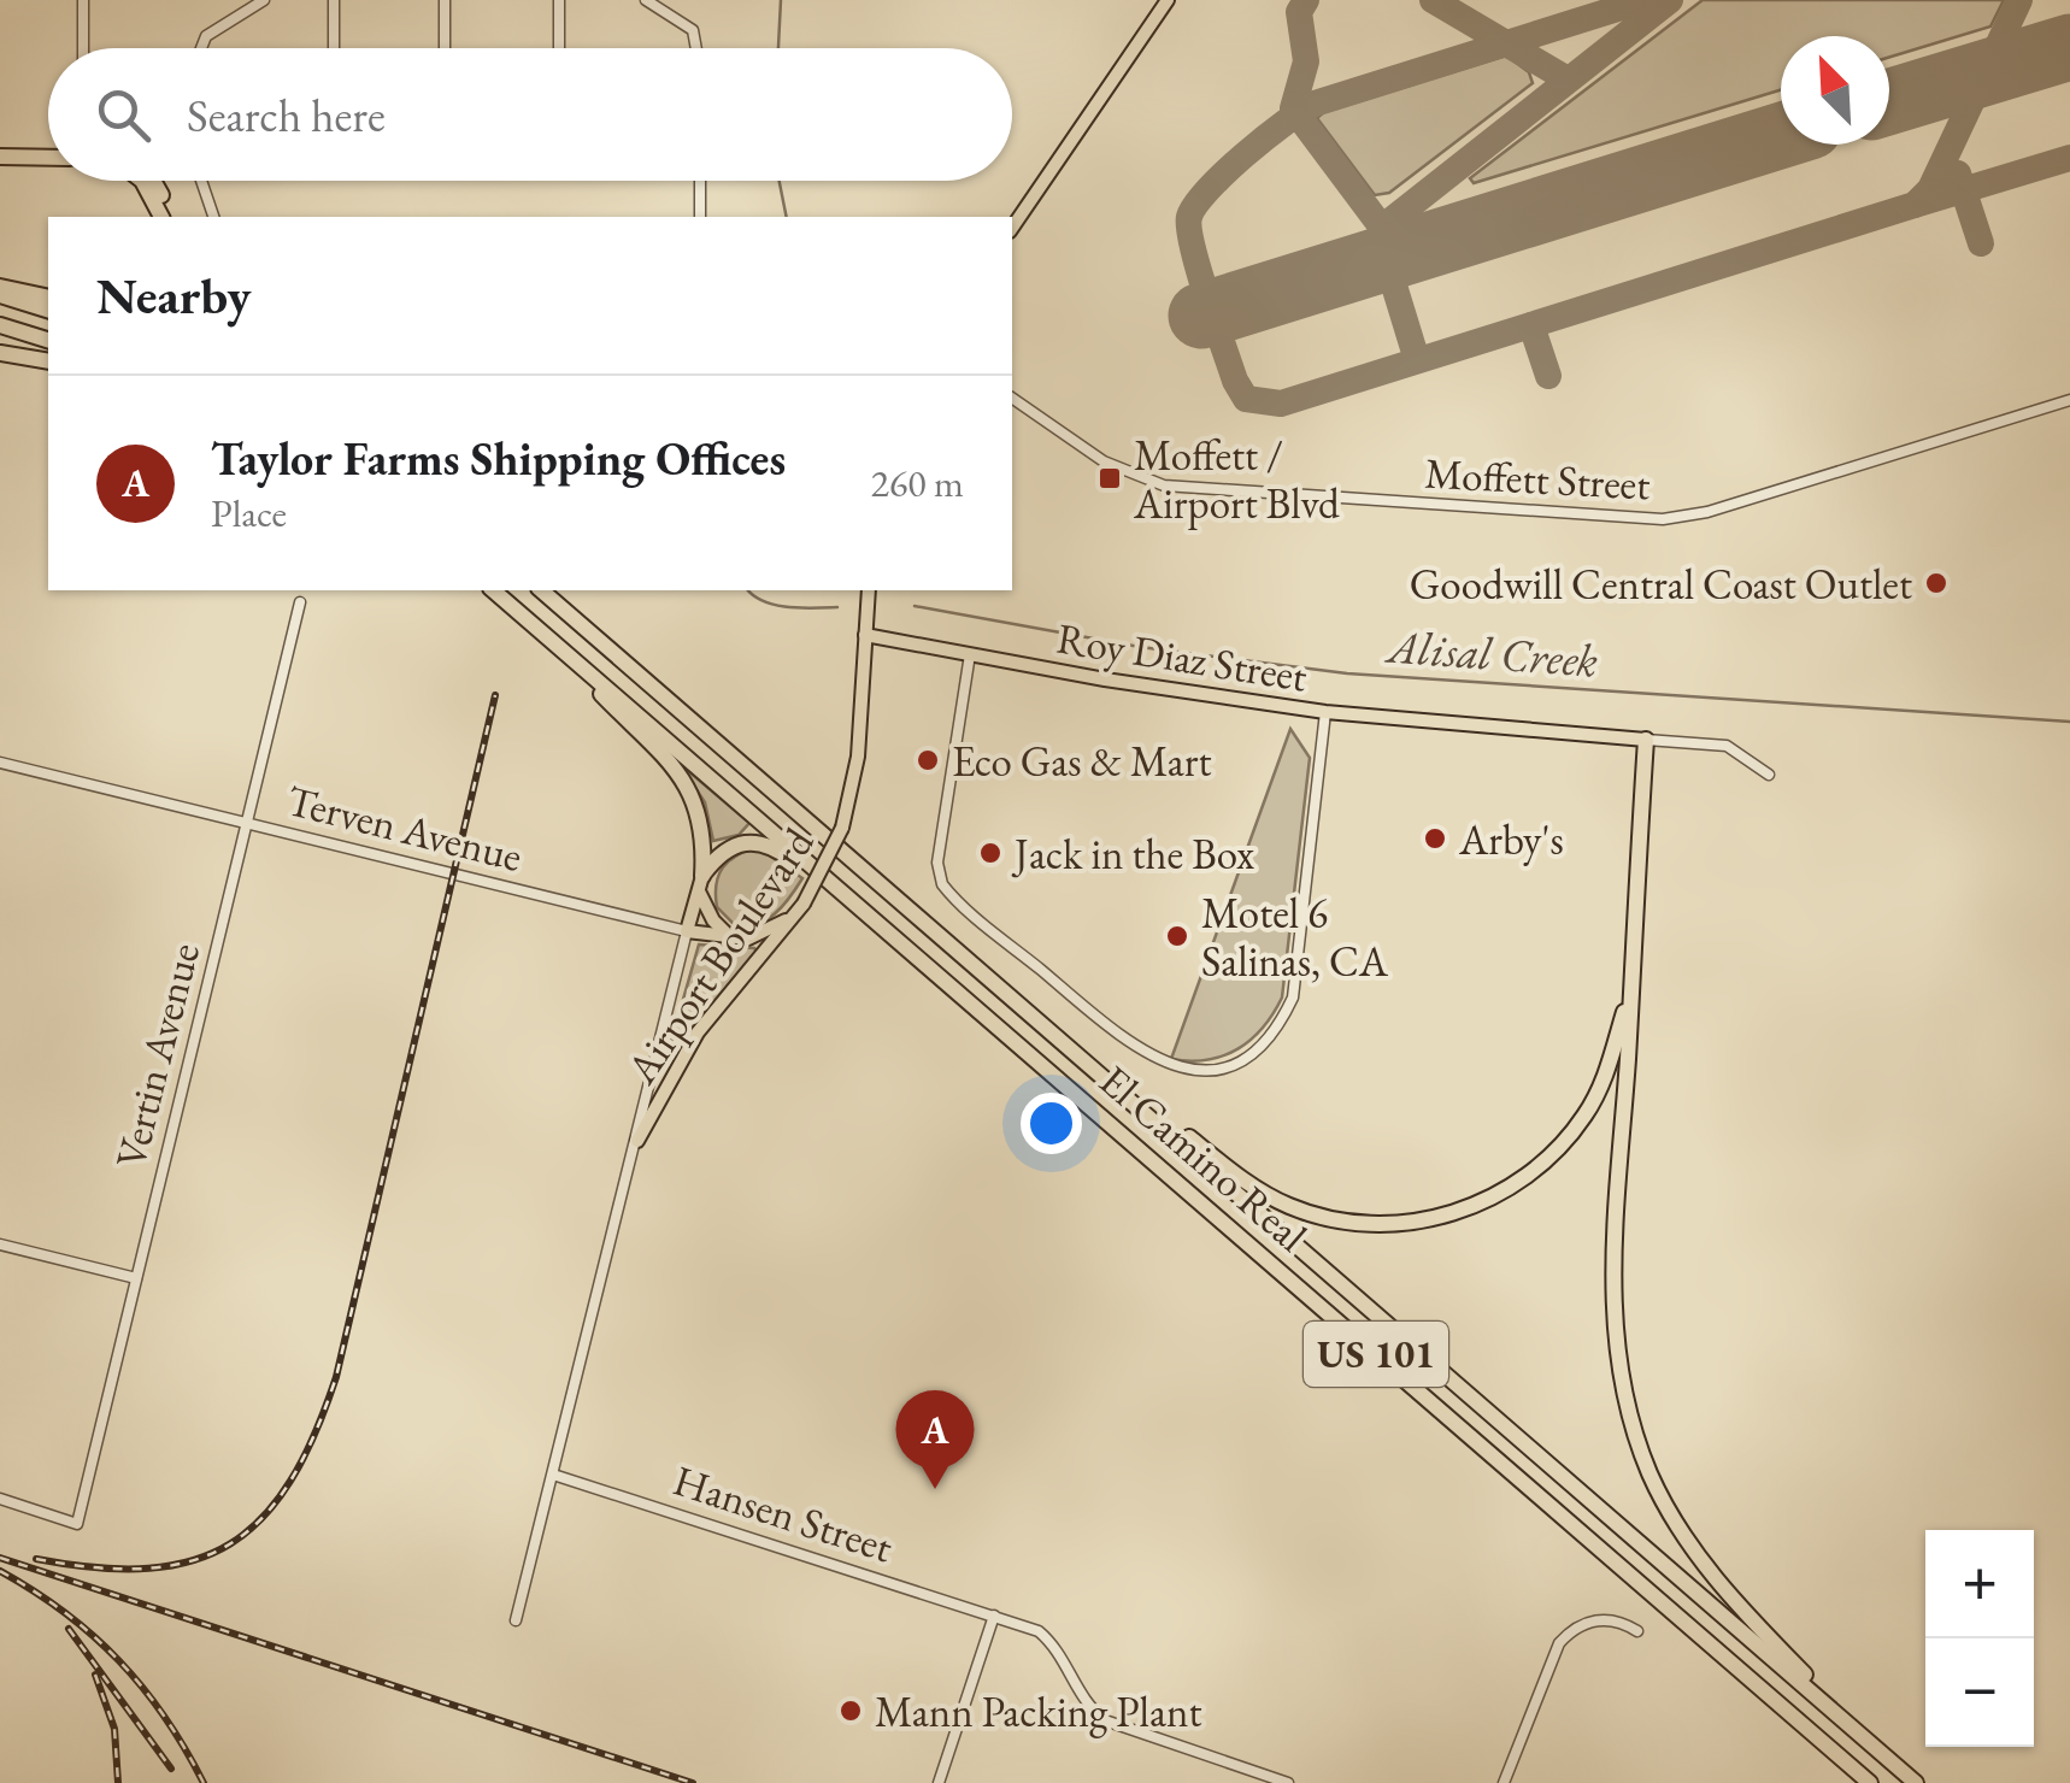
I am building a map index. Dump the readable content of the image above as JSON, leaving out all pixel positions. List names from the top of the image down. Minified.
{"streets":{"highway":["El Camino Real","US 101"],"main road":["Roy Diaz Street","Terven Avenue","Airport Boulevard"],"street":["Moffett Street","Vertin Avenue","Hansen Street"]},"crossings":[["Roy Diaz Street","Airport Boulevard"],["Terven Avenue","Airport Boulevard"],["Terven Avenue","Vertin Avenue"],["Airport Boulevard","Hansen Street"]],"water":["Alisal Creek"],"places":{"transit":["Moffett / Airport Blvd"],"other":["Goodwill Central Coast Outlet","Eco Gas & Mart","Arby's","Jack in the Box","Motel 6 Salinas, CA","Mann Packing Plant"]},"north":"top left","page":{"search":"Search here","heading":"Nearby","list":[{"mark":"A","name":"Taylor Farms Shipping Offices","note":"Place","value":"260 m"}],"pins":"A","map_buttons":["+","−"]}}
